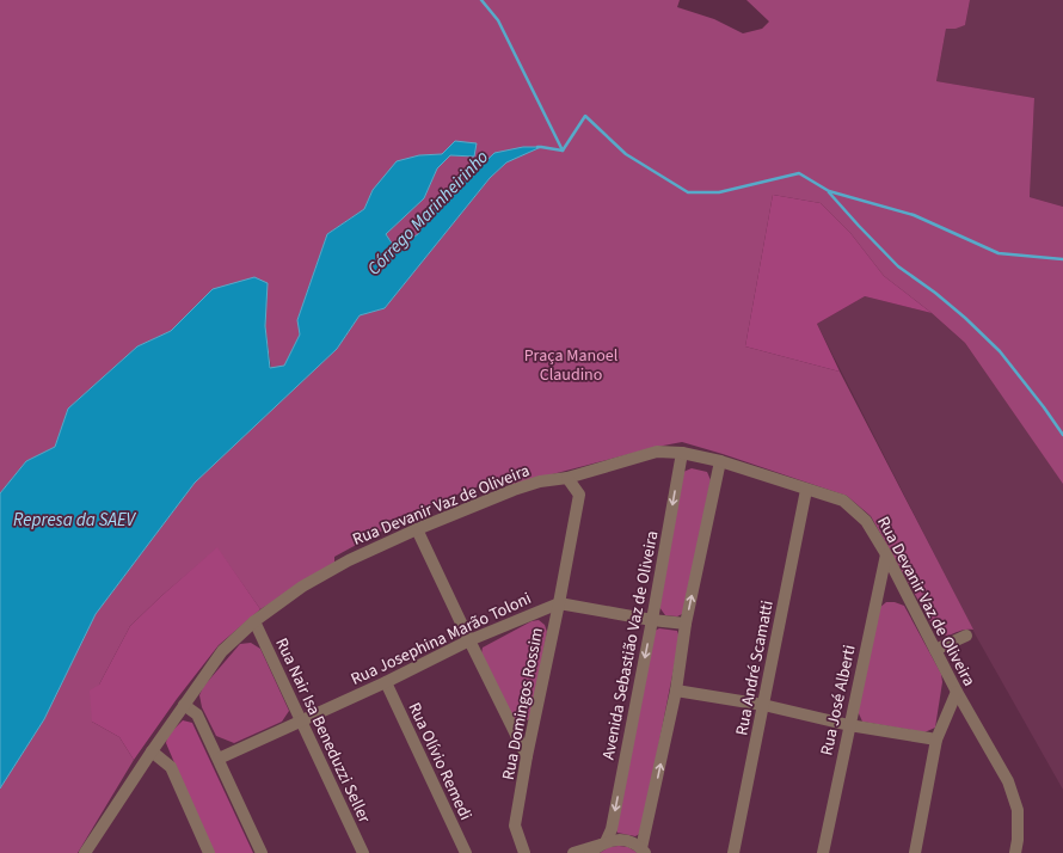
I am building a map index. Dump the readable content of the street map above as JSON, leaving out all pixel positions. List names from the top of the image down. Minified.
{"streets":{"street":["Rua Devanir Vaz de Oliveira","Rua Josephina Marão Toloni","Avenida Sebastião Vaz de Oliveira","Rua André Scamatti","Rua José Alberti","Rua Domingos Rossim","Rua Nair Isa Beneduzzi Seller","Rua Olívio Remedi"]},"crossings":[["Rua Devanir Vaz de Oliveira","Avenida Sebastião Vaz de Oliveira"],["Rua Devanir Vaz de Oliveira","Rua André Scamatti"],["Rua Devanir Vaz de Oliveira","Rua José Alberti"],["Rua Devanir Vaz de Oliveira","Rua Domingos Rossim"],["Rua Devanir Vaz de Oliveira","Rua Nair Isa Beneduzzi Seller"],["Rua Josephina Marão Toloni","Rua Domingos Rossim"],["Rua Josephina Marão Toloni","Rua Nair Isa Beneduzzi Seller"],["Rua Josephina Marão Toloni","Rua Olívio Remedi"]],"water":["Córrego Marinheirinho","Represa da SAEV"],"parks":["Praça Manoel Claudino"]}
